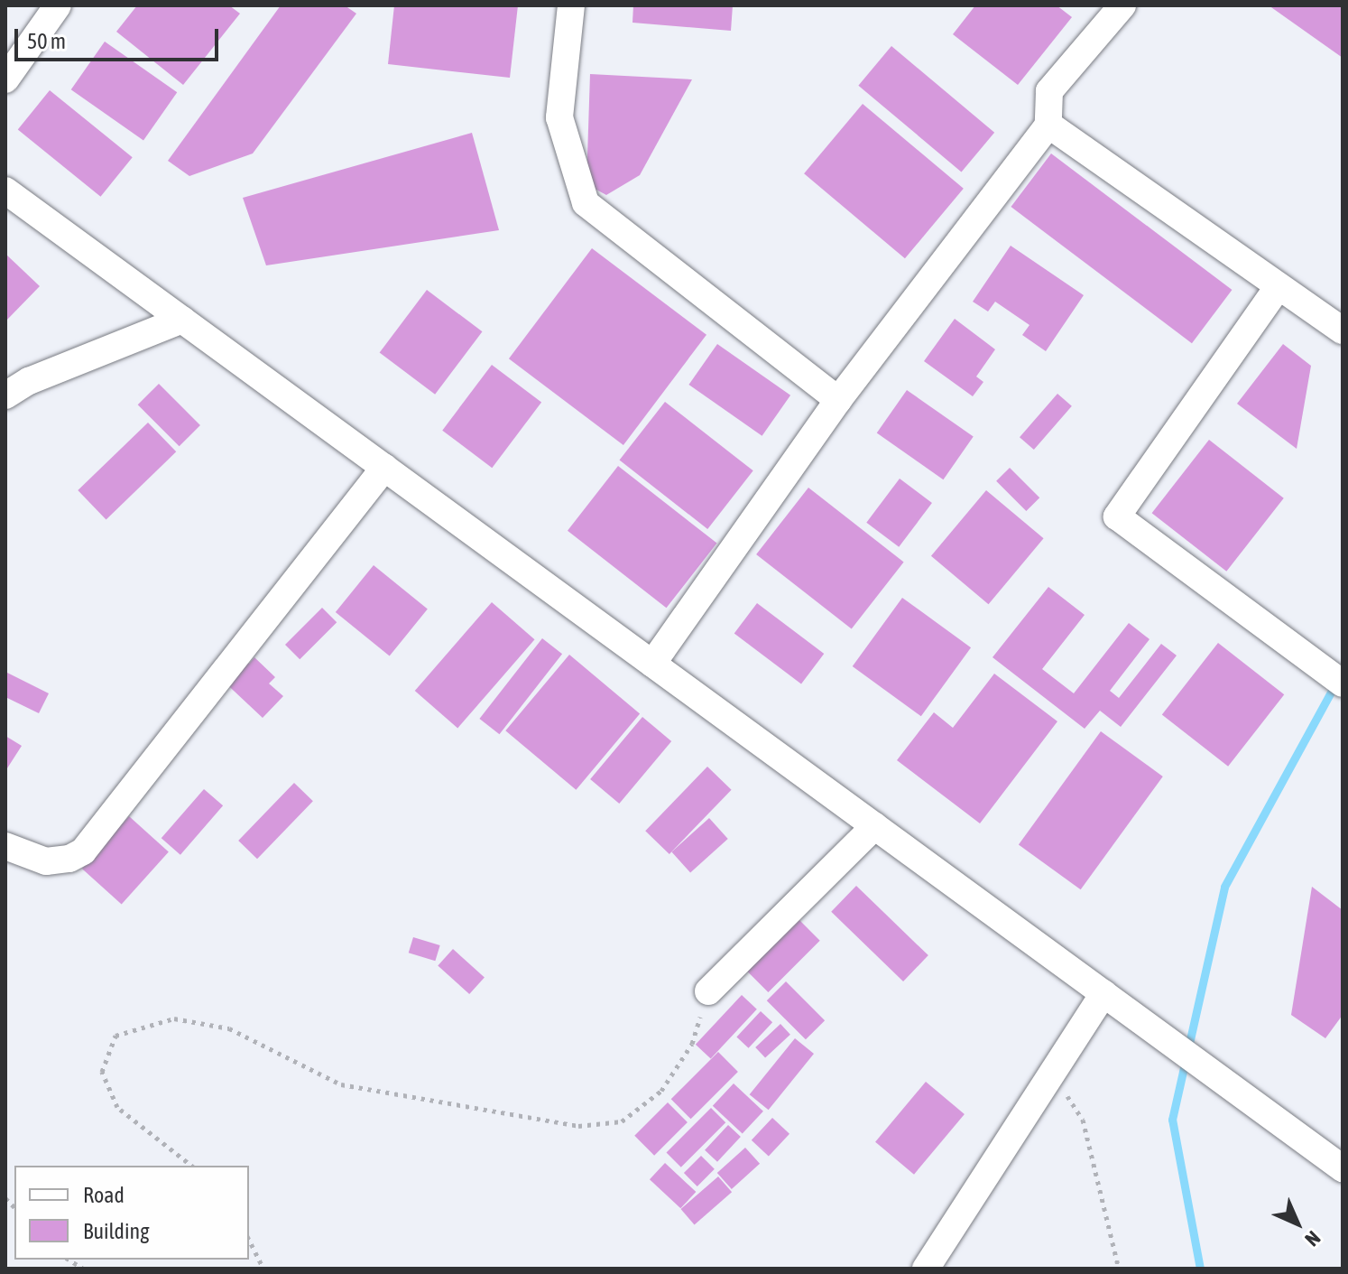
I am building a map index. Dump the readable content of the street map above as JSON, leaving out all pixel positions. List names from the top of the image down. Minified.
{"legend":["Road","Building"],"scale_bar":"50 m","north":"bottom right"}
